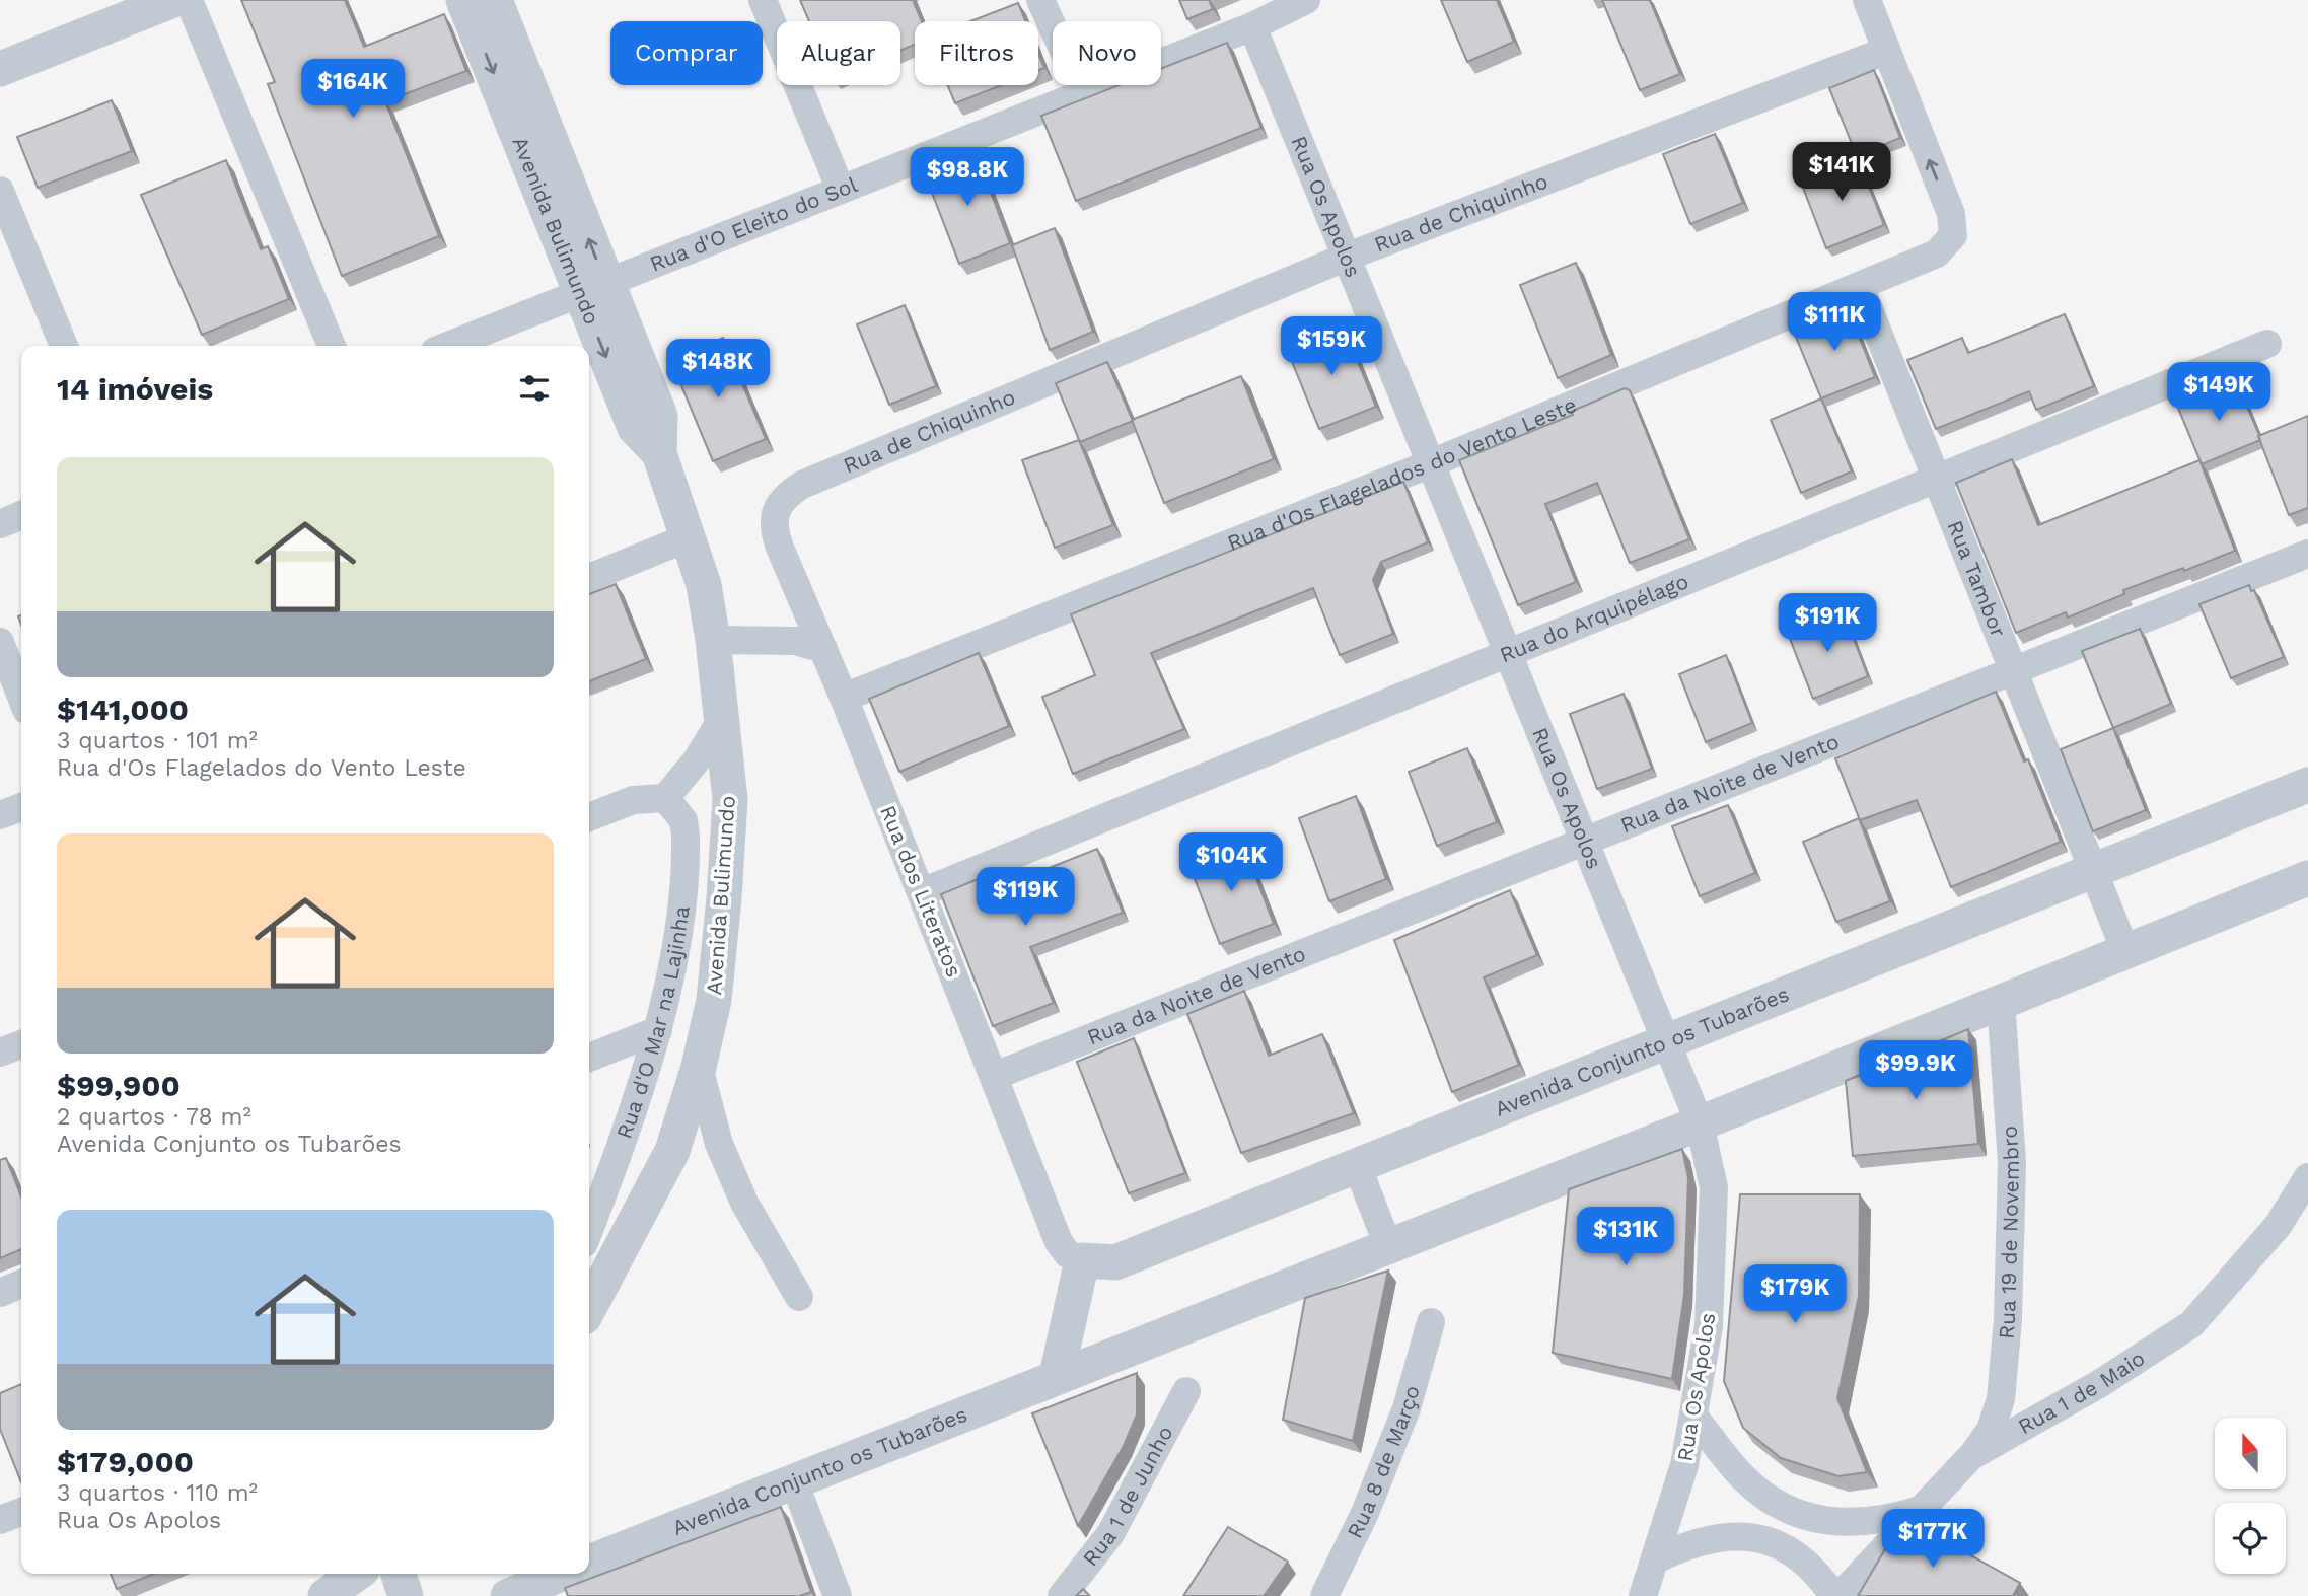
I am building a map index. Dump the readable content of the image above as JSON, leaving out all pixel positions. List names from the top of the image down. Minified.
{"streets":{"street":["Rua Os Apolos","Rua de Chiquinho","Rua d'O Eleito do Sol","Avenida Bulimundo","Rua d'Os Flagelados do Vento Leste","Rua Tambor","Rua do Arquipélago","Rua da Noite de Vento","Rua dos Literatos","Rua d'O Mar na Lajinha","Avenida Conjunto os Tubarões","Rua 19 de Novembro","Rua 1 de Maio","Rua 8 de Março","Rua 1 de Junho"]},"crossings":[["Rua Os Apolos","Rua de Chiquinho"],["Rua Os Apolos","Rua d'O Eleito do Sol"],["Rua Os Apolos","Rua d'Os Flagelados do Vento Leste"],["Rua Os Apolos","Rua do Arquipélago"],["Rua Os Apolos","Rua da Noite de Vento"],["Rua Os Apolos","Avenida Conjunto os Tubarões"],["Rua de Chiquinho","Rua d'Os Flagelados do Vento Leste"],["Rua de Chiquinho","Rua dos Literatos"],["Rua d'O Eleito do Sol","Avenida Bulimundo"],["Rua d'Os Flagelados do Vento Leste","Rua Tambor"],["Rua d'Os Flagelados do Vento Leste","Rua dos Literatos"],["Rua Tambor","Rua do Arquipélago"],["Rua Tambor","Rua da Noite de Vento"],["Rua Tambor","Avenida Conjunto os Tubarões"],["Rua do Arquipélago","Rua dos Literatos"],["Rua da Noite de Vento","Rua dos Literatos"],["Rua dos Literatos","Avenida Conjunto os Tubarões"],["Avenida Conjunto os Tubarões","Rua 19 de Novembro"],["Rua 19 de Novembro","Rua 1 de Maio"]],"north":"top","page":{"chip":["Comprar","Alugar","Filtros","Novo"],"price":["$164K","$141K","$98.8K","$111K","$159K","$148K","$149K","$191K","$104K","$119K","$99.9K","$131K","$179K","$177K"],"heading":"14 imóveis","list":[{"name":"$141,000","note":"3 quartos · 101 m² · Rua d'Os Flagelados do Vento Leste"},{"name":"$99,900","note":"2 quartos · 78 m² · Avenida Conjunto os Tubarões"},{"name":"$179,000","note":"3 quartos · 110 m² · Rua Os Apolos"}]}}
